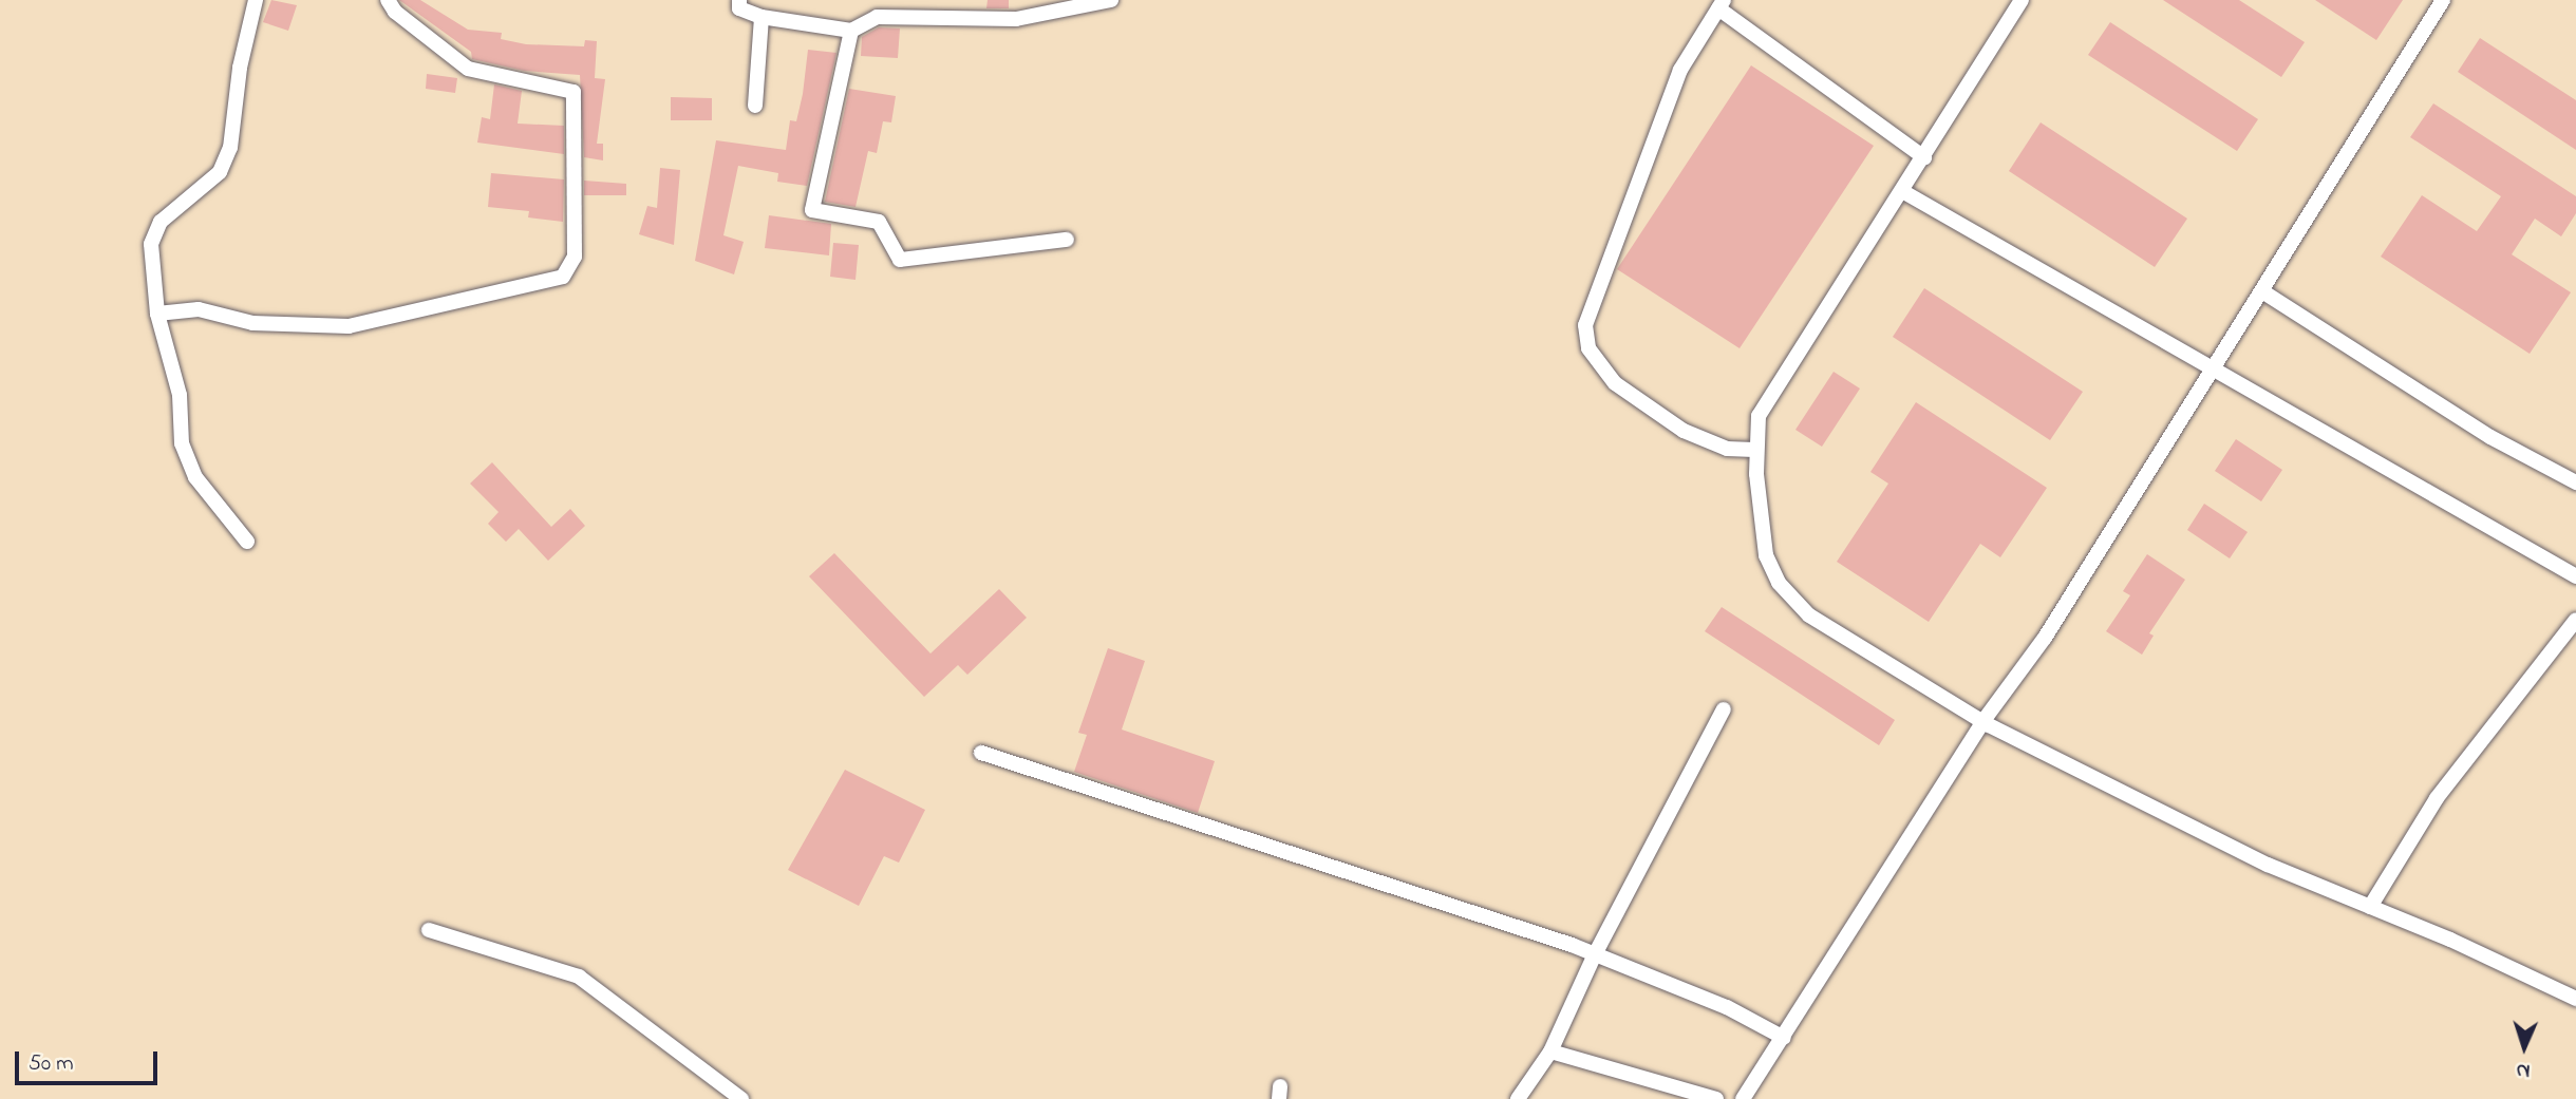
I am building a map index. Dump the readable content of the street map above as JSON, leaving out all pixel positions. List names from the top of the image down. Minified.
{"scale_bar":"50 m","north":"bottom"}
